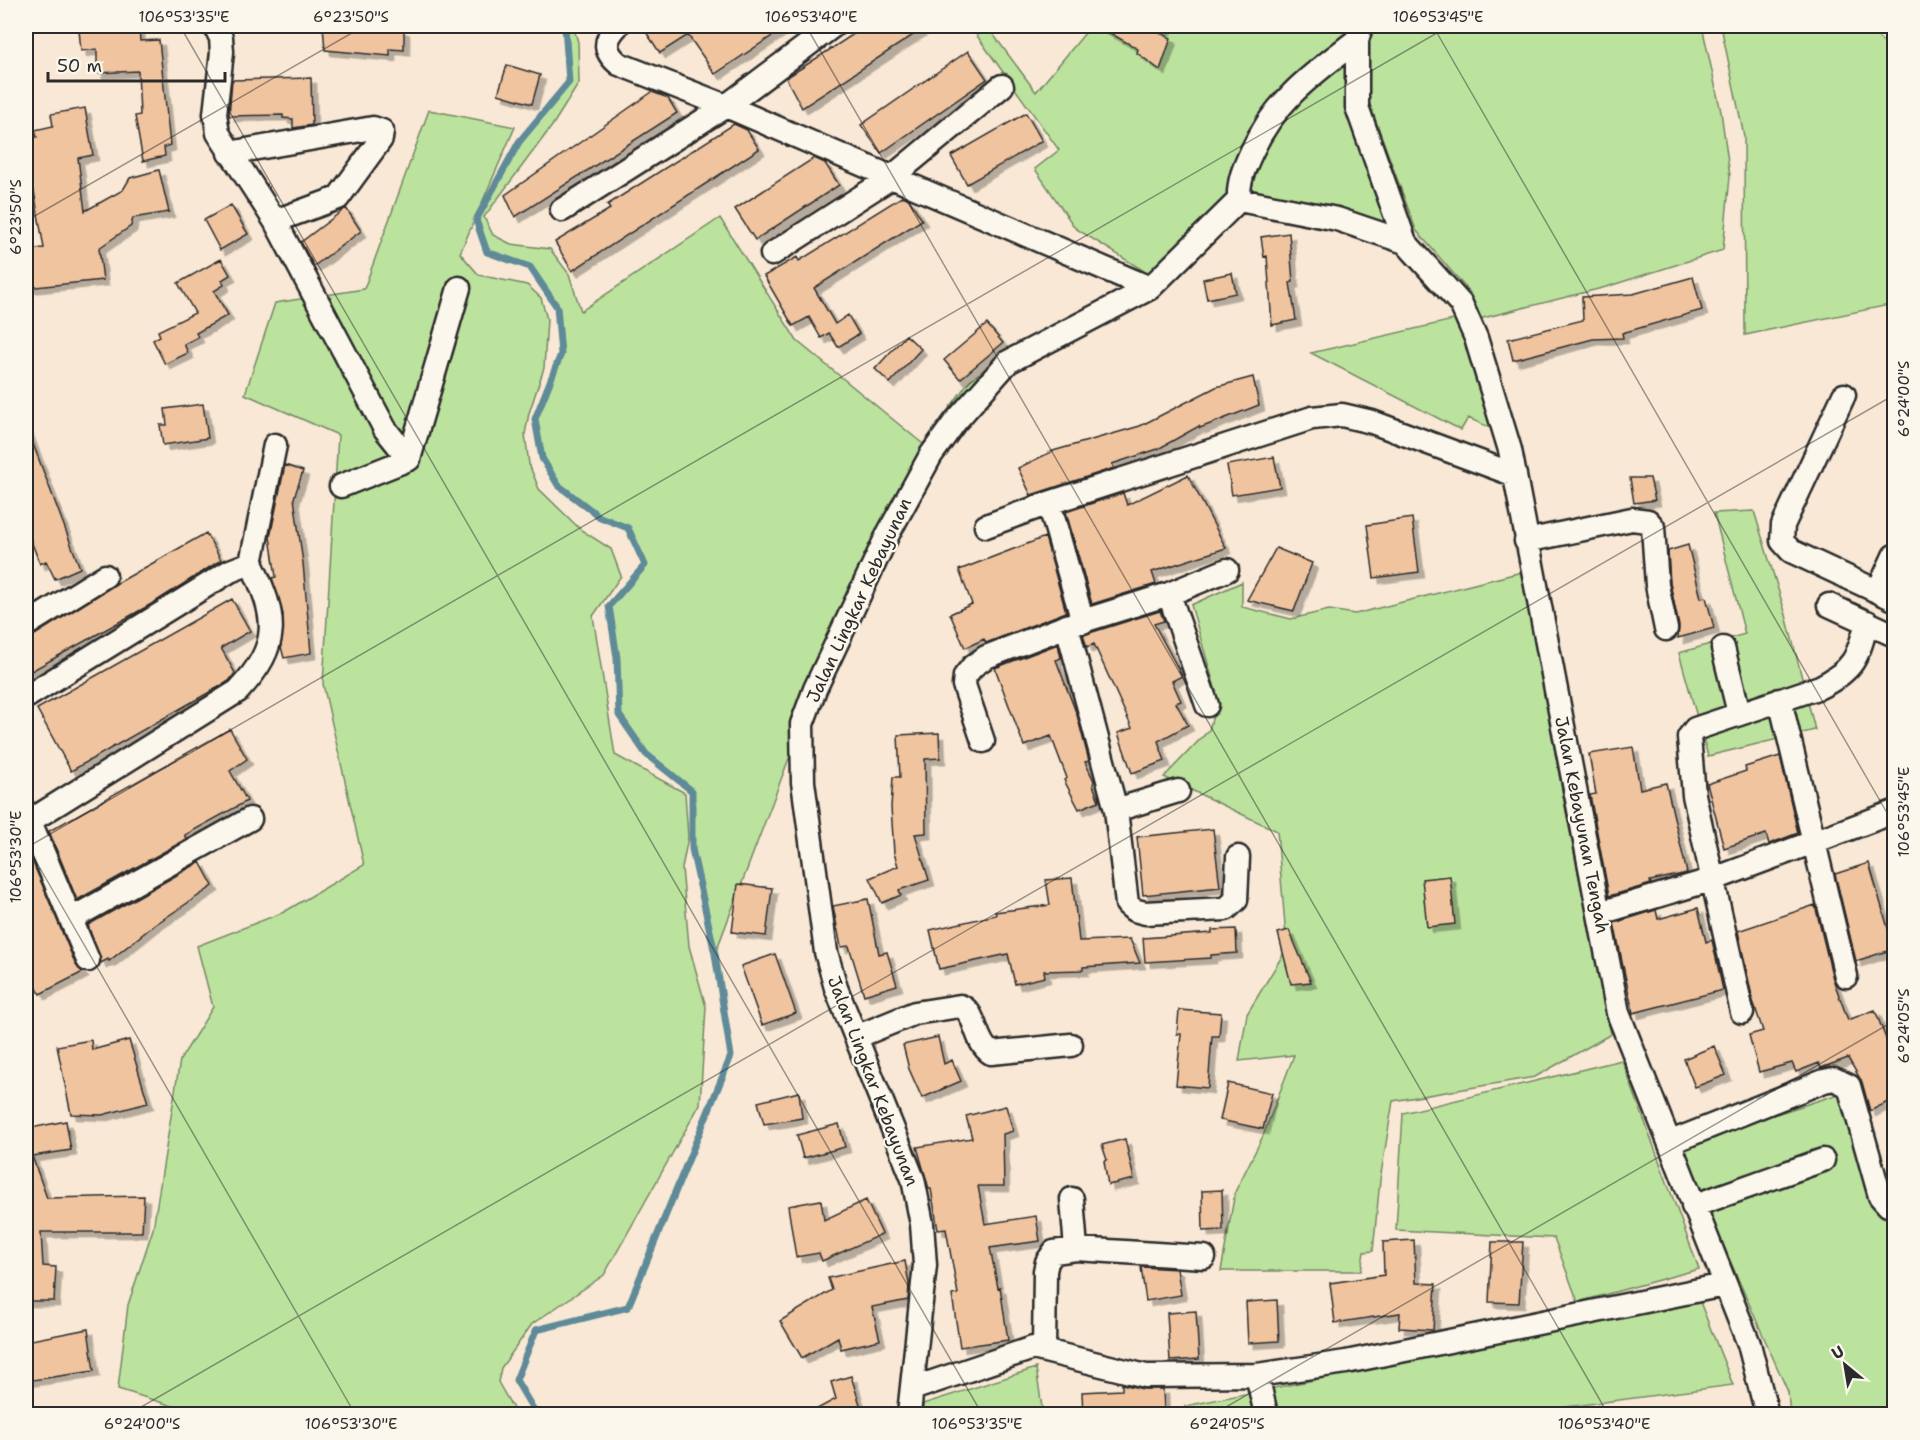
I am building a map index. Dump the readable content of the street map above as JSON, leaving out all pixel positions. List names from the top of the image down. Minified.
{"streets":{"street":["Jalan Lingkar Kebayunan","Jalan Kebayunan Tengah"]},"crossings":[["Jalan Lingkar Kebayunan","Jalan Kebayunan Tengah"]],"scale_bar":"50 m","north":"top left","coordinates":["106°53'35\"E","6°23'50\"S","106°53'40\"E","106°53'45\"E","6°24'00\"S","106°53'30\"E","6°24'05\"S"]}
